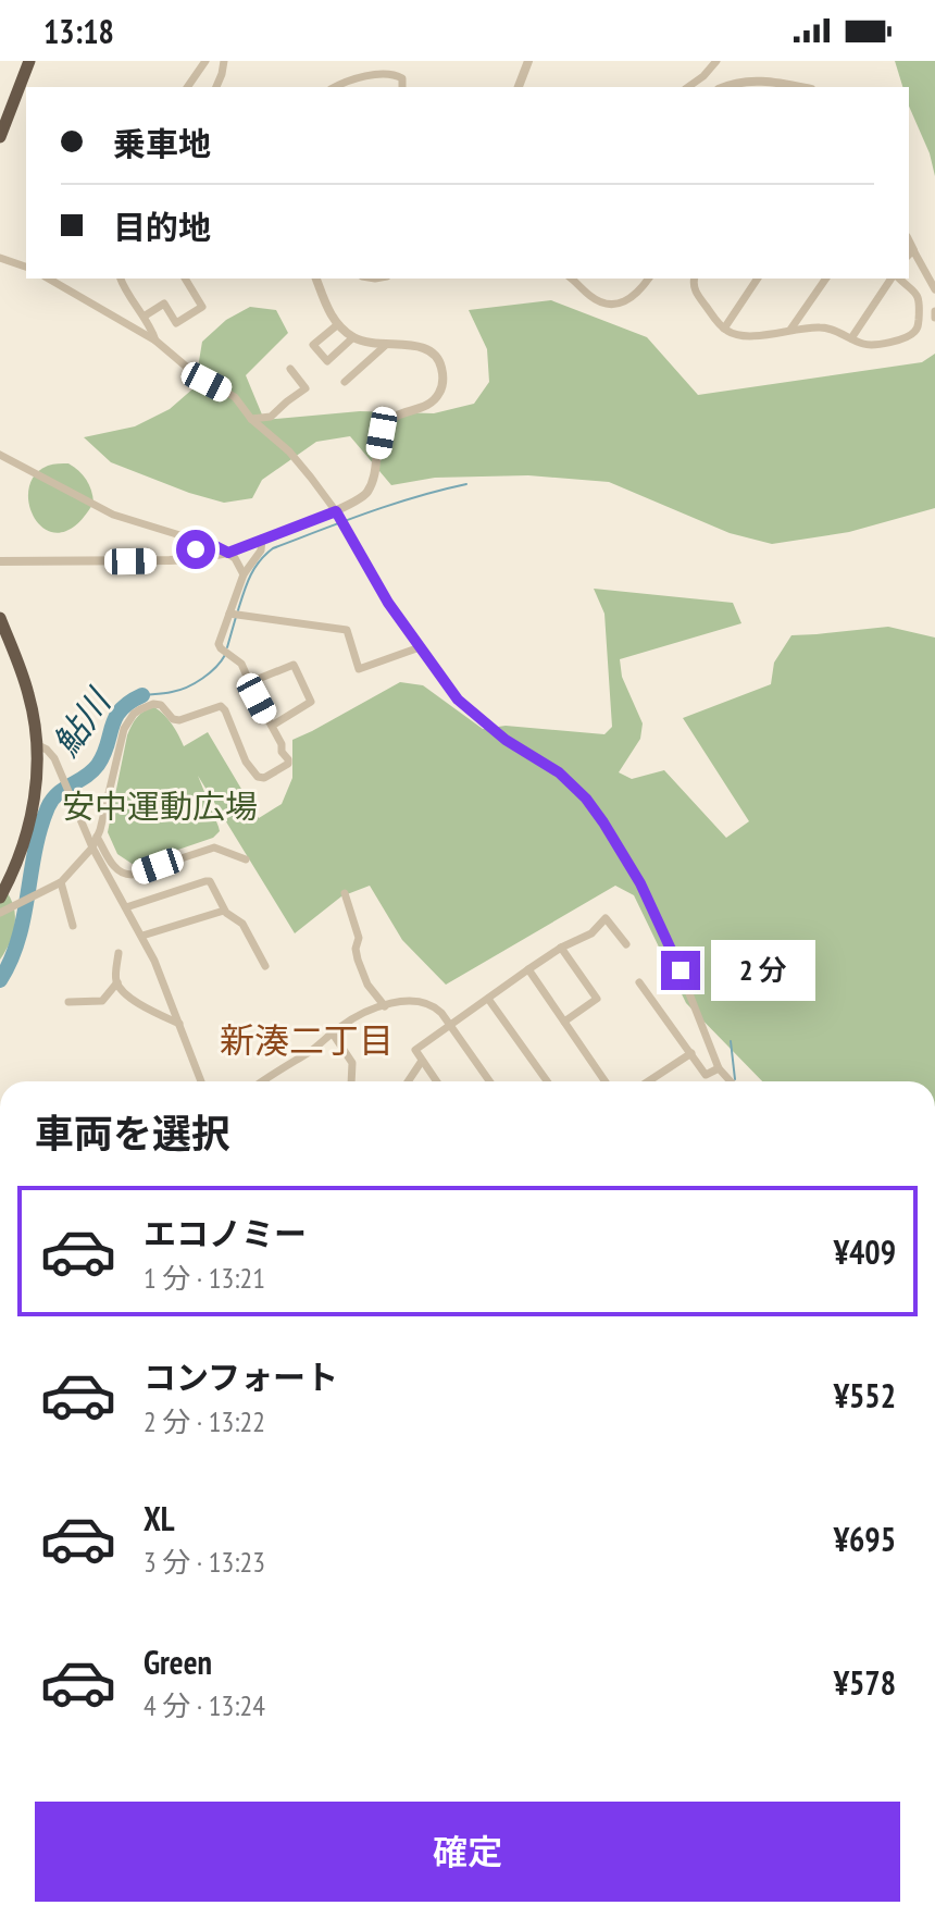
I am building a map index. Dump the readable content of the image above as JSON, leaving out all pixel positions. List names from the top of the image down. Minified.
{"districts":["新湊二丁目"],"water":["鮎川"],"parks":["安中運動広場"],"page":{"status":"13:18","banner":["乗車地","目的地"],"bubble":"2 分","heading":"車両を選択","list":[{"name":"エコノミー","note":"1 分 · 13:21","value":"¥409"},{"name":"コンフォート","note":"2 分 · 13:22","value":"¥552"},{"name":"XL","note":"3 分 · 13:23","value":"¥695"},{"name":"Green","note":"4 分 · 13:24","value":"¥578"}],"buttons":"確定"}}
